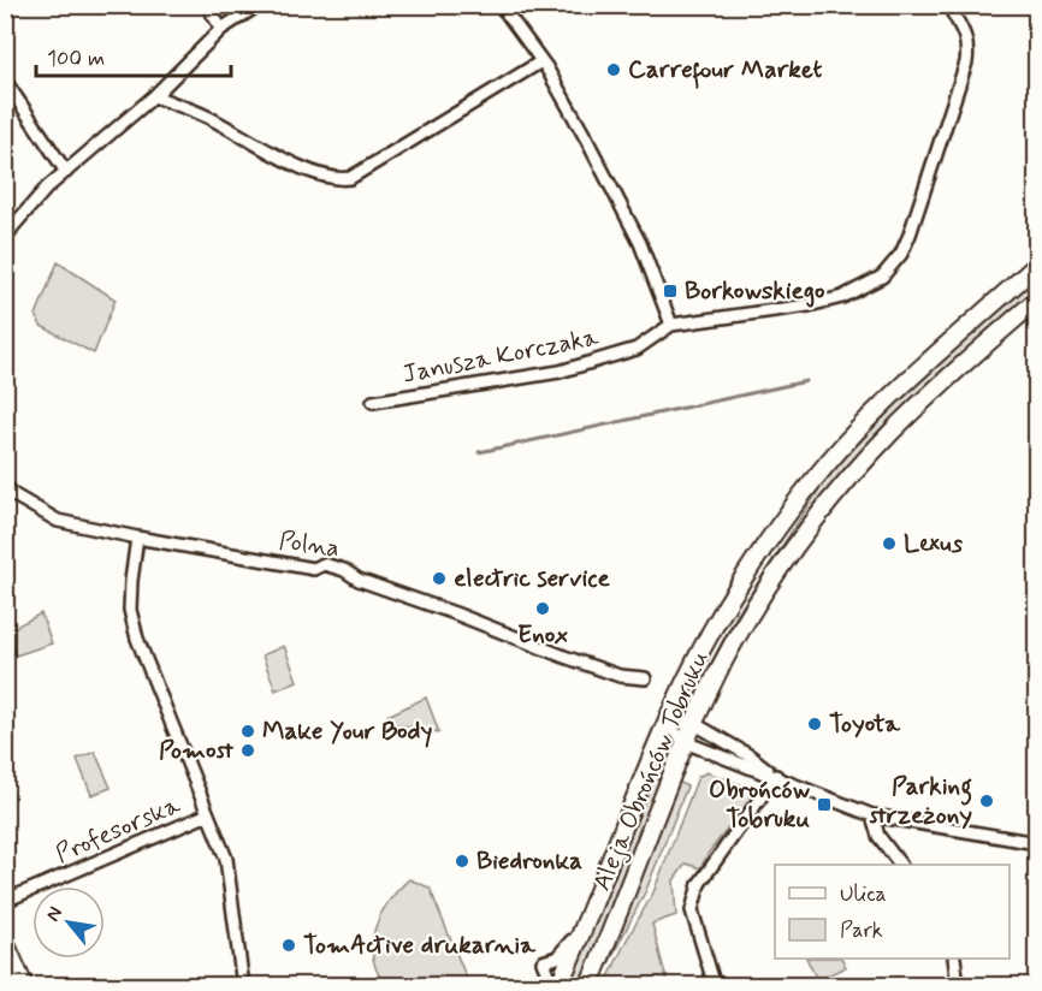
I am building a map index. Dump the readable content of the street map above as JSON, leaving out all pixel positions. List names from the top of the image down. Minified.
{"streets":{"main road":["Aleja Obrońców Tobruku"],"street":["Janusza Korczaka","Polna","Profesorska"]},"crossings":[["Polna","Profesorska"]],"places":{"other":["Carrefour Market","Lexus","electric service","Enox","Toyota","Make Your Body","Pomost","Parking strzeżony","Biedronka","TomActive drukarnia"],"transit":["Borkowskiego","Obrońców Tobruku"]},"legend":["Ulica","Park"],"scale_bar":"100 m","north":"top left"}
